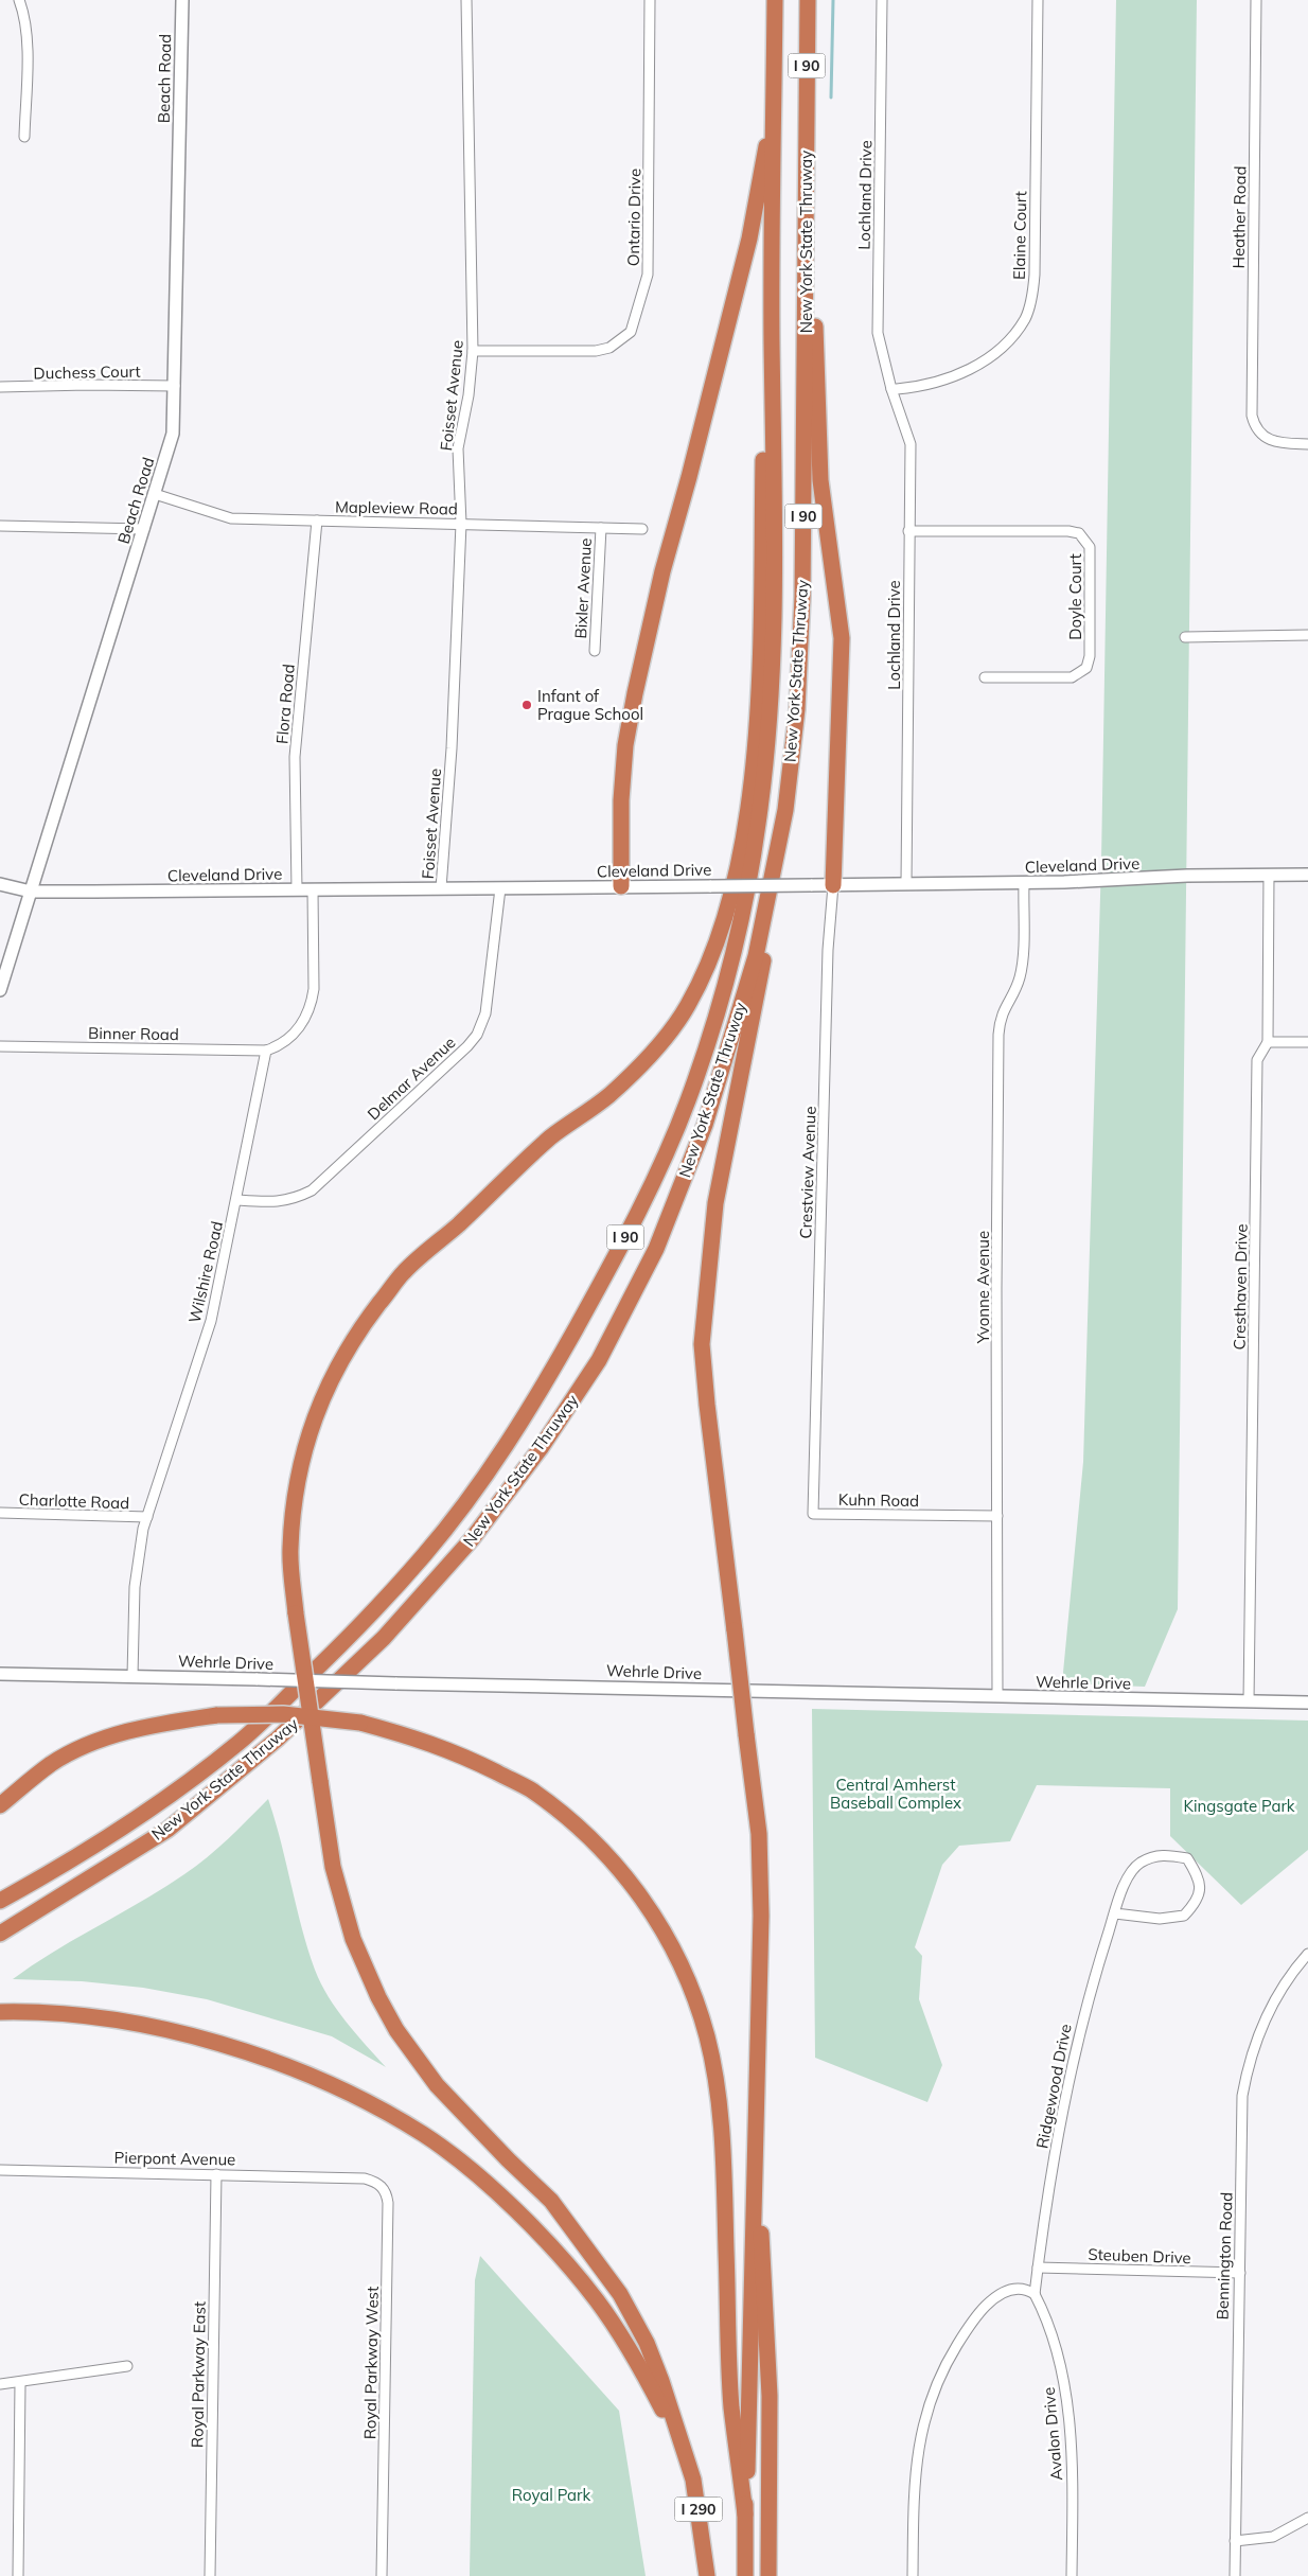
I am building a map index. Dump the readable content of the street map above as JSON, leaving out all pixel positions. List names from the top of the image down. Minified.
{"streets":{"highway":["I 90","New York State Thruway","I 290"],"street":["Beach Road","Lochland Drive","Ontario Drive","Heather Road","Elaine Court","Duchess Court","Foisset Avenue","Mapleview Road","Bixler Avenue","Doyle Court","Flora Road","Cleveland Drive","Binner Road","Delmar Avenue","Crestview Avenue","Wilshire Road","Yvonne Avenue","Cresthaven Drive","Kuhn Road","Charlotte Road","Wehrle Drive","Ridgewood Drive","Pierpont Avenue","Steuben Drive","Bennington Road","Royal Parkway West","Royal Parkway East","Avalon Drive"]},"crossings":[["Beach Road","Duchess Court"],["Beach Road","Mapleview Road"],["Beach Road","Cleveland Drive"],["Lochland Drive","Elaine Court"],["Lochland Drive","Doyle Court"],["Lochland Drive","Cleveland Drive"],["Ontario Drive","Foisset Avenue"],["Foisset Avenue","Mapleview Road"],["Foisset Avenue","Cleveland Drive"],["Mapleview Road","Bixler Avenue"],["Mapleview Road","Flora Road"],["Flora Road","Cleveland Drive"],["Cleveland Drive","Delmar Avenue"],["Cleveland Drive","Crestview Avenue"],["Cleveland Drive","Yvonne Avenue"],["Cleveland Drive","Cresthaven Drive"],["Binner Road","Wilshire Road"],["Delmar Avenue","Wilshire Road"],["Crestview Avenue","Kuhn Road"],["Wilshire Road","Charlotte Road"],["Wilshire Road","Wehrle Drive"],["Yvonne Avenue","Kuhn Road"],["Yvonne Avenue","Wehrle Drive"],["Cresthaven Drive","Wehrle Drive"],["Ridgewood Drive","Steuben Drive"],["Ridgewood Drive","Avalon Drive"],["Pierpont Avenue","Royal Parkway West"],["Pierpont Avenue","Royal Parkway East"],["Steuben Drive","Bennington Road"]],"parks":["Central Amherst Baseball Complex","Kingsgate Park","Royal Park"],"places":["Infant of Prague School"]}
